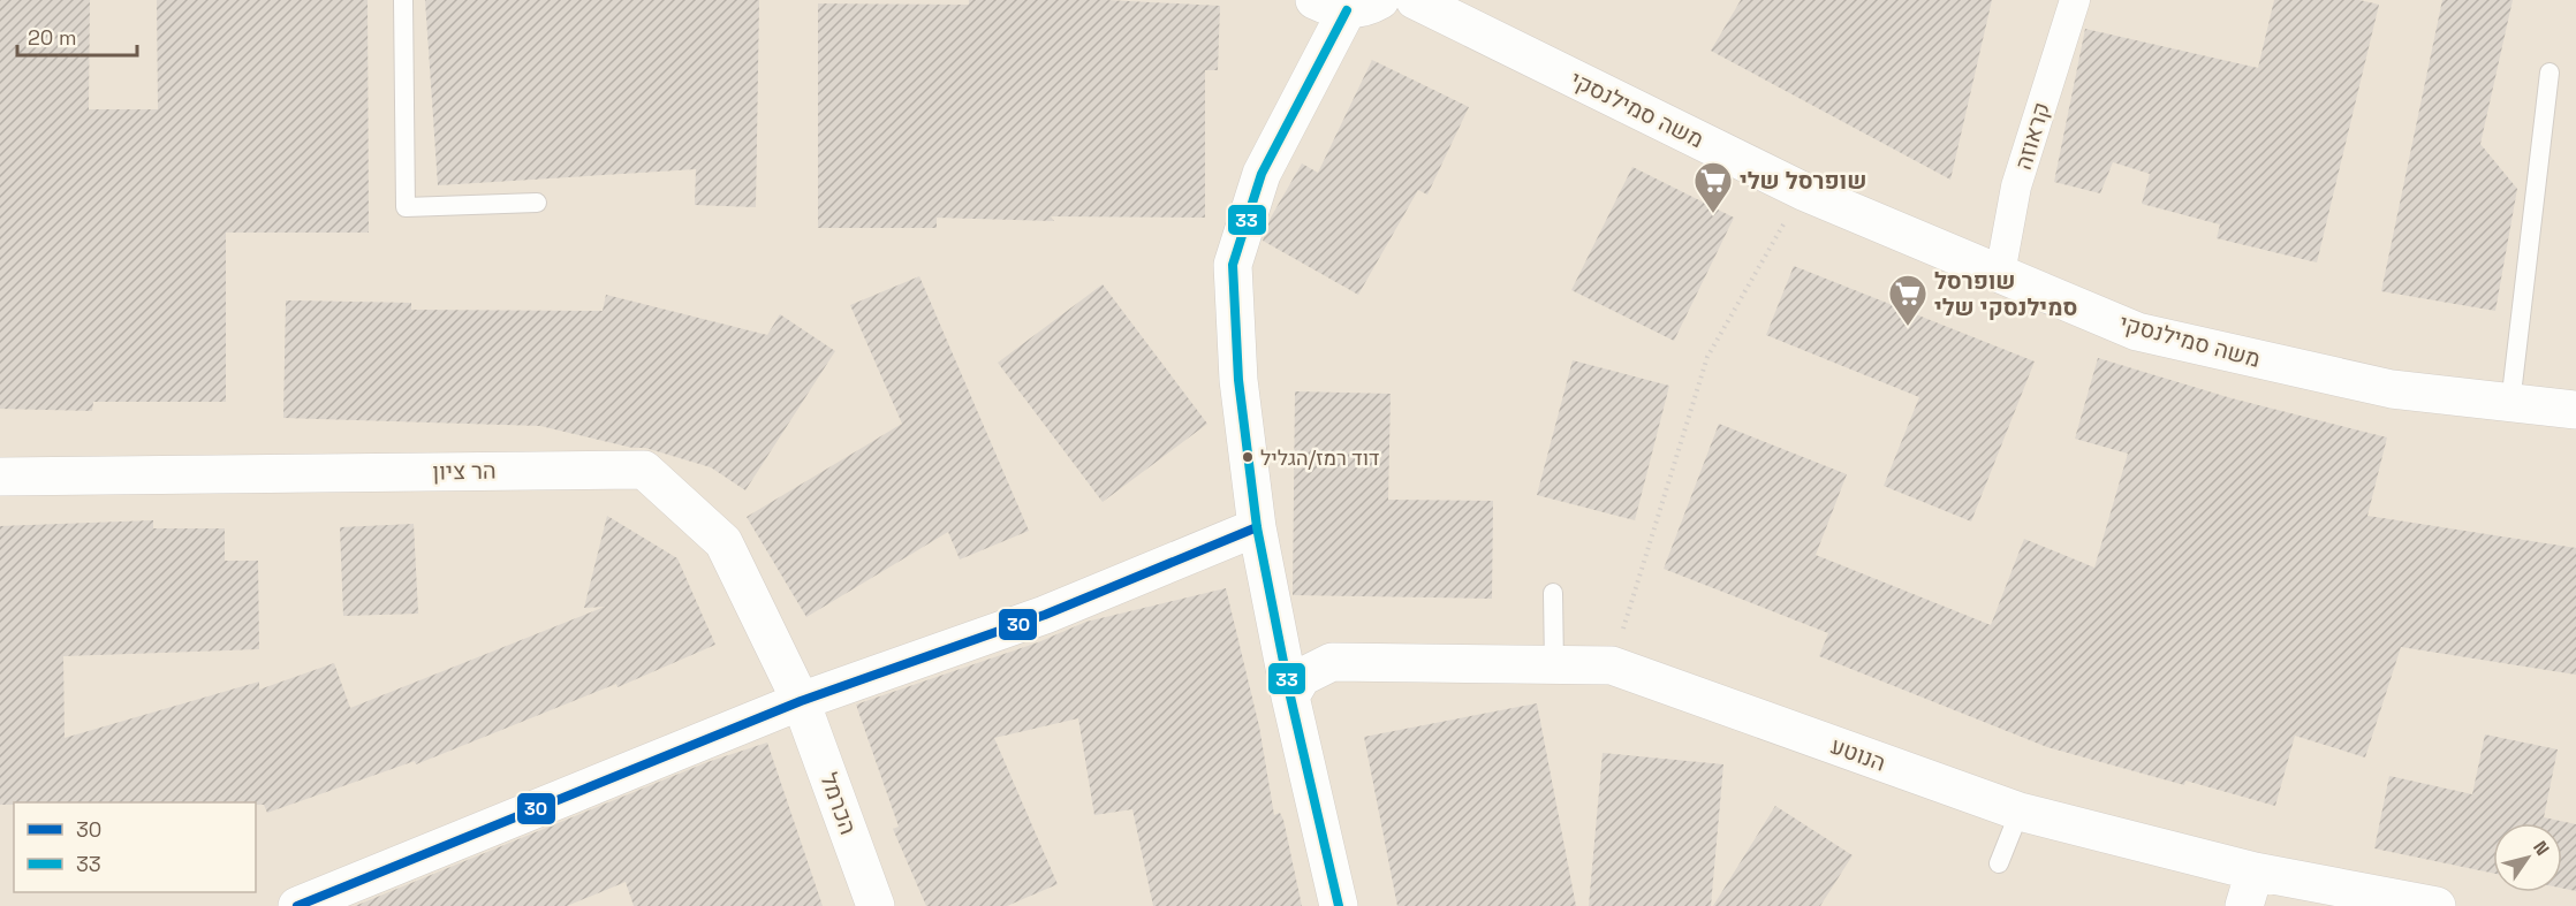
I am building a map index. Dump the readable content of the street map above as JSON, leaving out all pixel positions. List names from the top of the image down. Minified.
{"streets":{"street":["משה סמילנסקי","קראוזה","הר ציון","הנוטע","הכרמל"]},"crossings":[["משה סמילנסקי","קראוזה"],["הר ציון","הכרמל"]],"places":{"supermarket":["שופרסל שלי","שופרסל סמילנסקי שלי"],"other":["דוד רמז/הגליל"]},"lines":["transit line 33","transit line 30"],"legend":["30","33"],"scale_bar":"20 m","north":"top right"}
